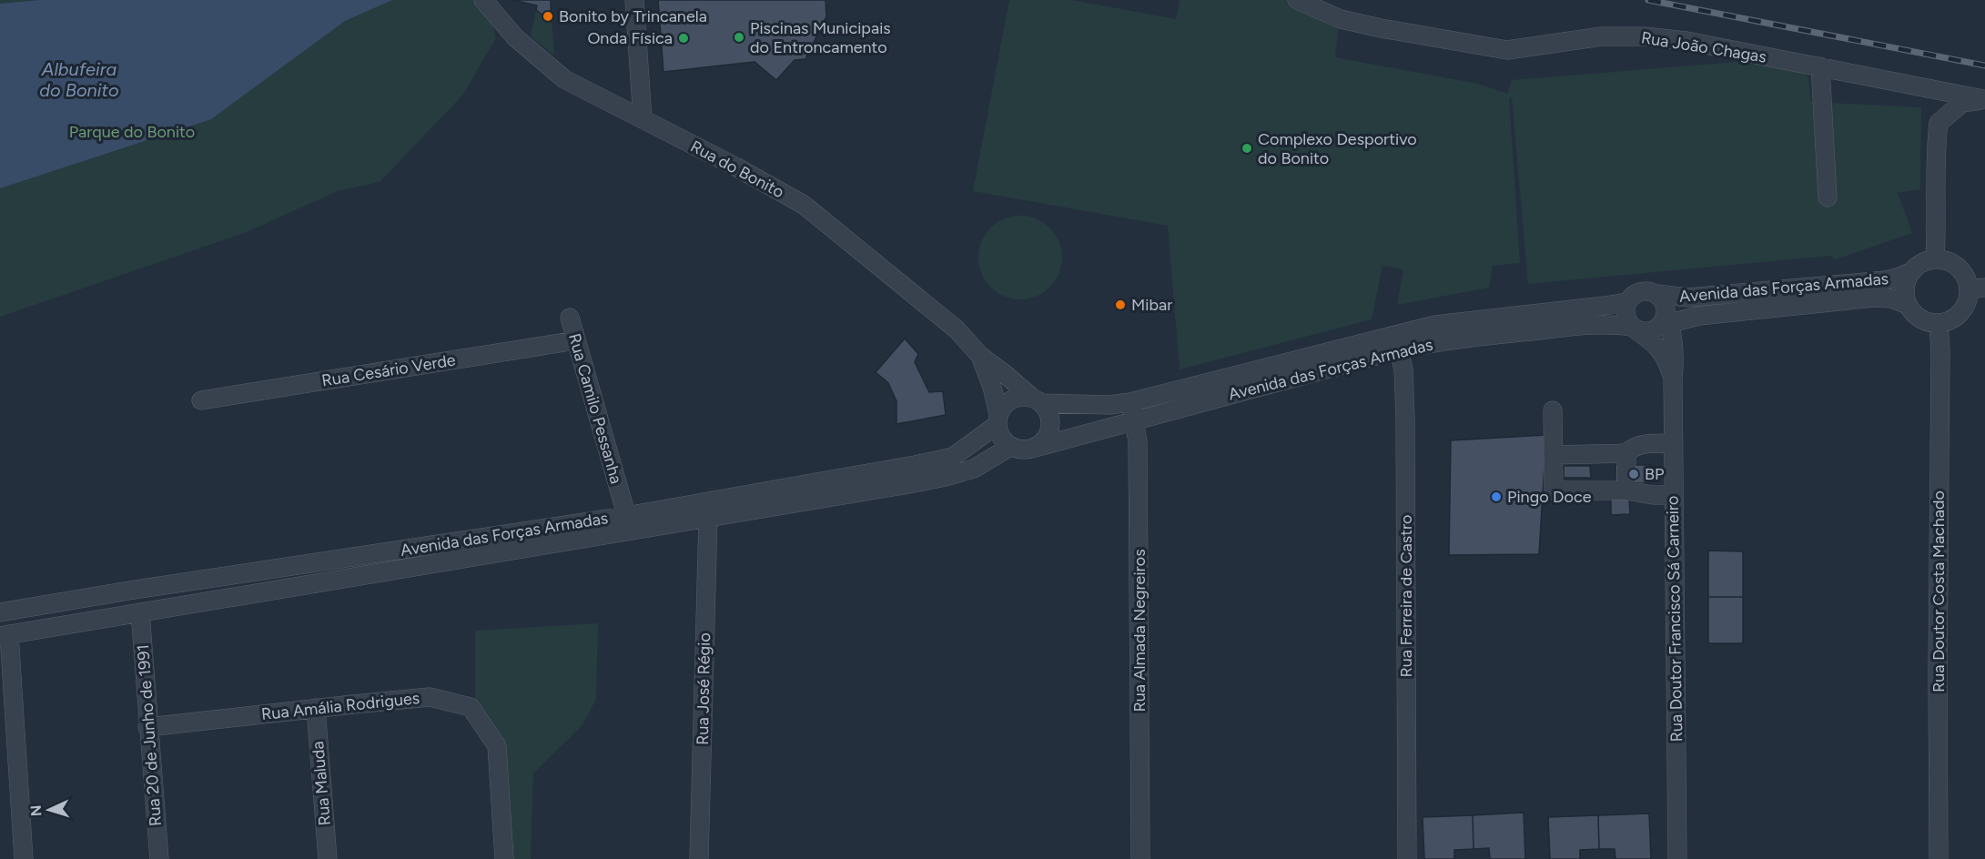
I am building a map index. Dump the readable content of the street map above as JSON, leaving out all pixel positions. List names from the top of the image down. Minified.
{"streets":{"street":["Rua João Chagas","Rua do Bonito","Avenida das Forças Armadas","Rua Cesário Verde","Rua Camilo Pessanha","Rua Doutor Costa Machado","Rua Ferreira de Castro","Rua Doutor Francisco Sá Carneiro","Rua Almada Negreiros","Rua José Régio","Rua Amália Rodrigues","Rua 20 de Junho de 1991","Rua Maluda"]},"crossings":[["Rua do Bonito","Avenida das Forças Armadas"],["Avenida das Forças Armadas","Rua Camilo Pessanha"],["Avenida das Forças Armadas","Rua Doutor Costa Machado"],["Avenida das Forças Armadas","Rua Ferreira de Castro"],["Avenida das Forças Armadas","Rua Doutor Francisco Sá Carneiro"],["Avenida das Forças Armadas","Rua Almada Negreiros"],["Avenida das Forças Armadas","Rua José Régio"],["Avenida das Forças Armadas","Rua 20 de Junho de 1991"],["Rua Cesário Verde","Rua Camilo Pessanha"],["Rua Amália Rodrigues","Rua 20 de Junho de 1991"],["Rua Amália Rodrigues","Rua Maluda"]],"water":["Albufeira do Bonito"],"parks":["Parque do Bonito"],"places":["Bonito by Trincanela","Piscinas Municipais do Entroncamento","Onda Física","Complexo Desportivo do Bonito","Mibar","BP","Pingo Doce"],"north":"left"}
